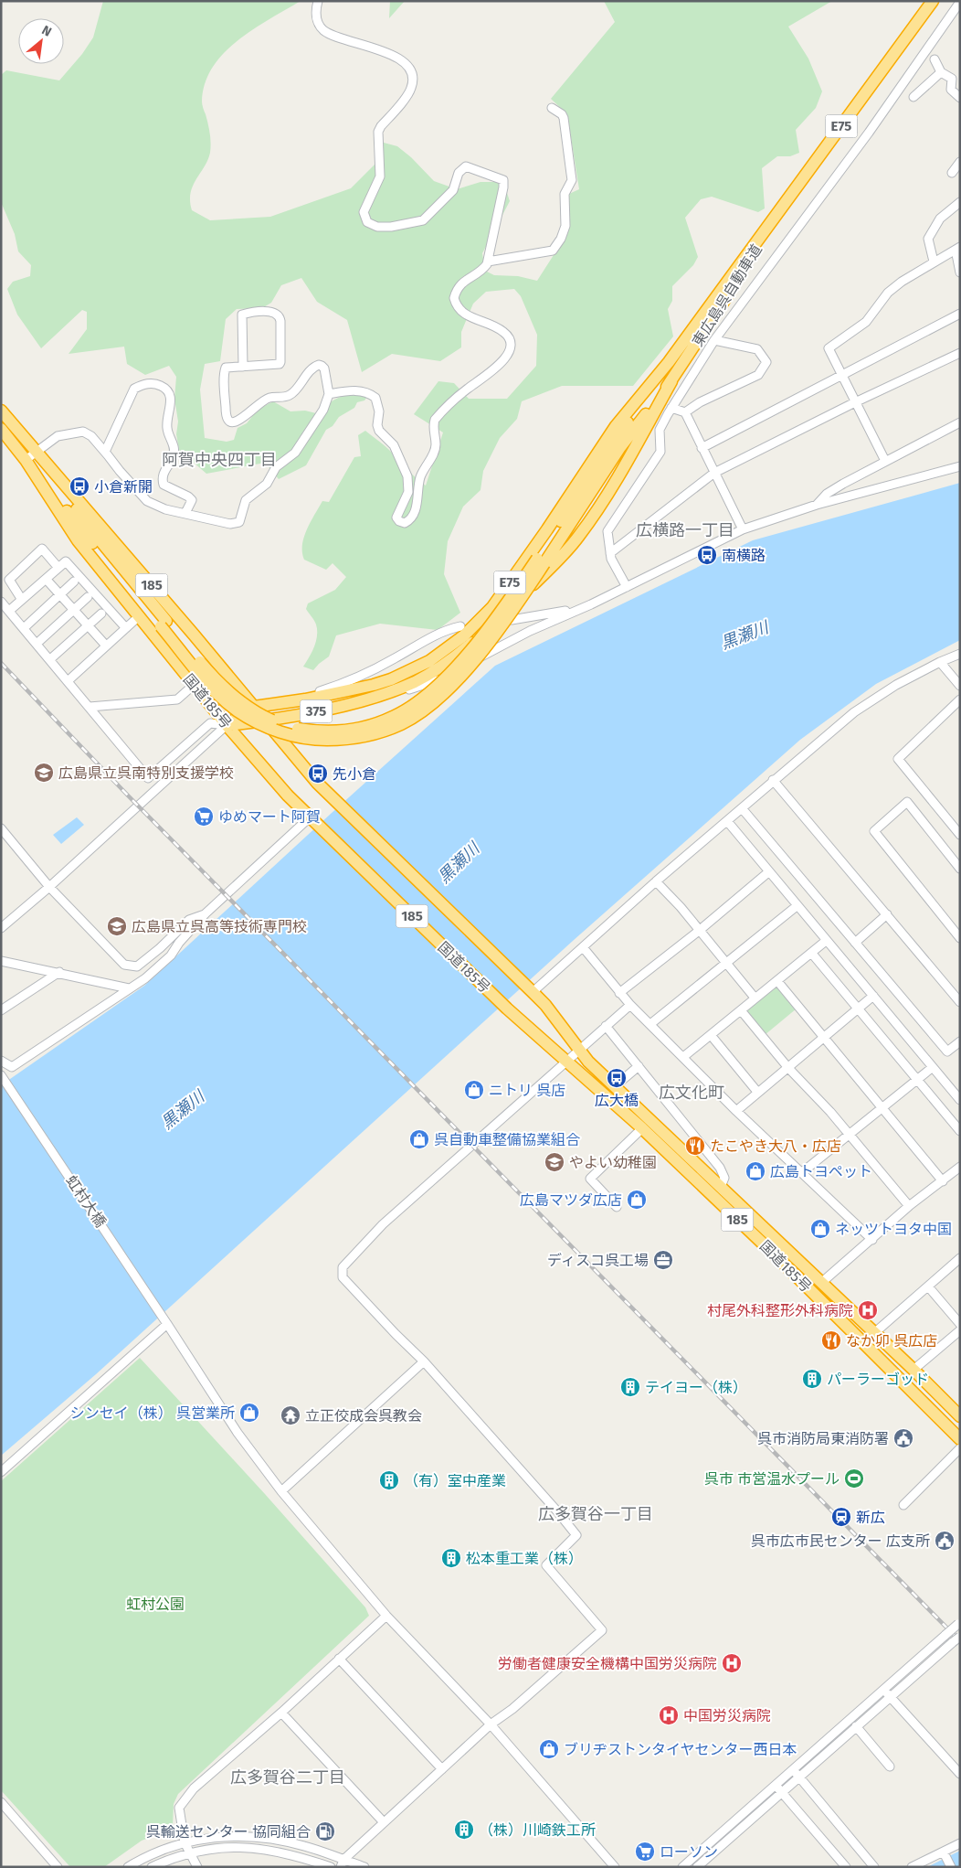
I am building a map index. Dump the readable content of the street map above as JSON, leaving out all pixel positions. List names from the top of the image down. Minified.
{"streets":{"highway":["E75","東広島呉自動車道","185","国道185号","375"],"street":["虹村大橋"]},"crossings":[["E75","東広島呉自動車道"],["E75","375"],["国道185号","375"]],"districts":["阿賀中央四丁目","広横路一丁目","広文化町","広多賀谷一丁目","広多賀谷二丁目"],"water":["黒瀬川"],"parks":["虹村公園"],"places":{"bus stop":["小倉新開","南横路","先小倉","広大橋"],"school or university":["広島県立呉南特別支援学校","広島県立呉高等技術専門校","やよい幼稚園"],"supermarket":["ゆめマート阿賀","ローソン"],"shop":["ニトリ 呉店","呉自動車整備協業組合","広島トヨペット","広島マツダ広店","ネッツトヨタ中国","シンセイ（株） 呉営業所","ブリヂストンタイヤセンター西日本"],"restaurant":["たこやき大八・広店","なか卯 呉広店"],"office":["ディスコ呉工場"],"hospital":["村尾外科整形外科病院","労働者健康安全機構中国労災病院","中国労災病院"],"building":["パーラーゴッド","テイヨー（株）","（有）室中産業","松本重工業（株）","（株）川崎鉄工所"],"temple":["立正佼成会呉教会"],"public building":["呉市消防局東消防署","呉市広市民センター 広支所"],"sports":["呉市 市営温水プール"],"station":["新広"],"fuel station":["呉輸送センター 協同組合"]},"north":"top right"}
